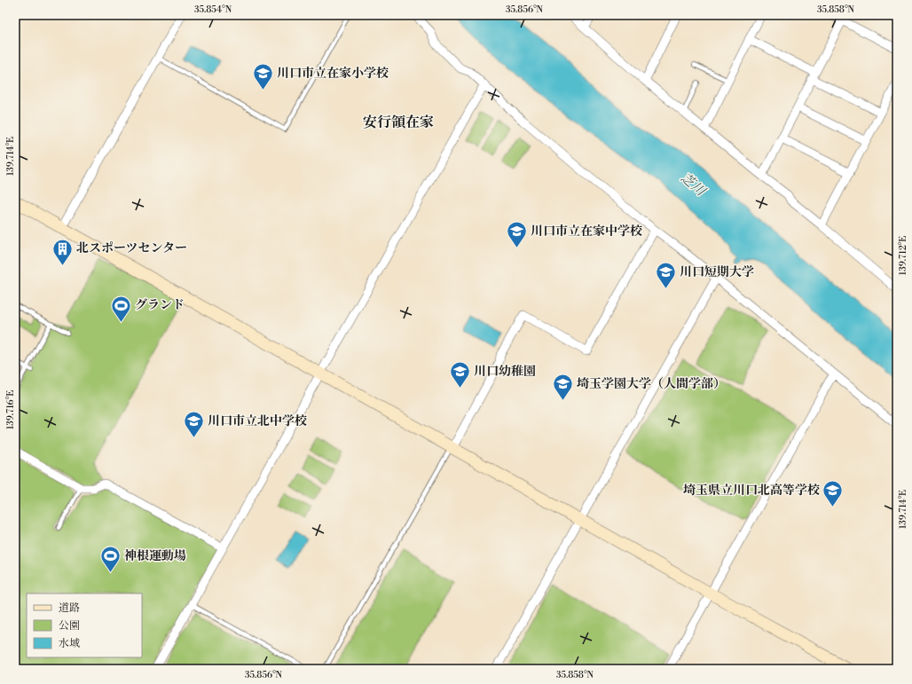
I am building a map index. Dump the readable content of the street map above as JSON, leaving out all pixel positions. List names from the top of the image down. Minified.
{"districts":["安行領在家"],"water":["芝川"],"places":{"school or university":["川口市立在家小学校","川口市立在家中学校","川口短期大学","川口幼稚園","埼玉学園大学（人間学部）","川口市立北中学校","埼玉県立川口北高等学校"],"building":["北スポーツセンター"],"sports":["グランド","神根運動場"]},"legend":["道路","公園","水域"],"coordinates":["35.854°N","35.856°N","35.858°N","139.714°E","139.712°E","139.716°E"]}
